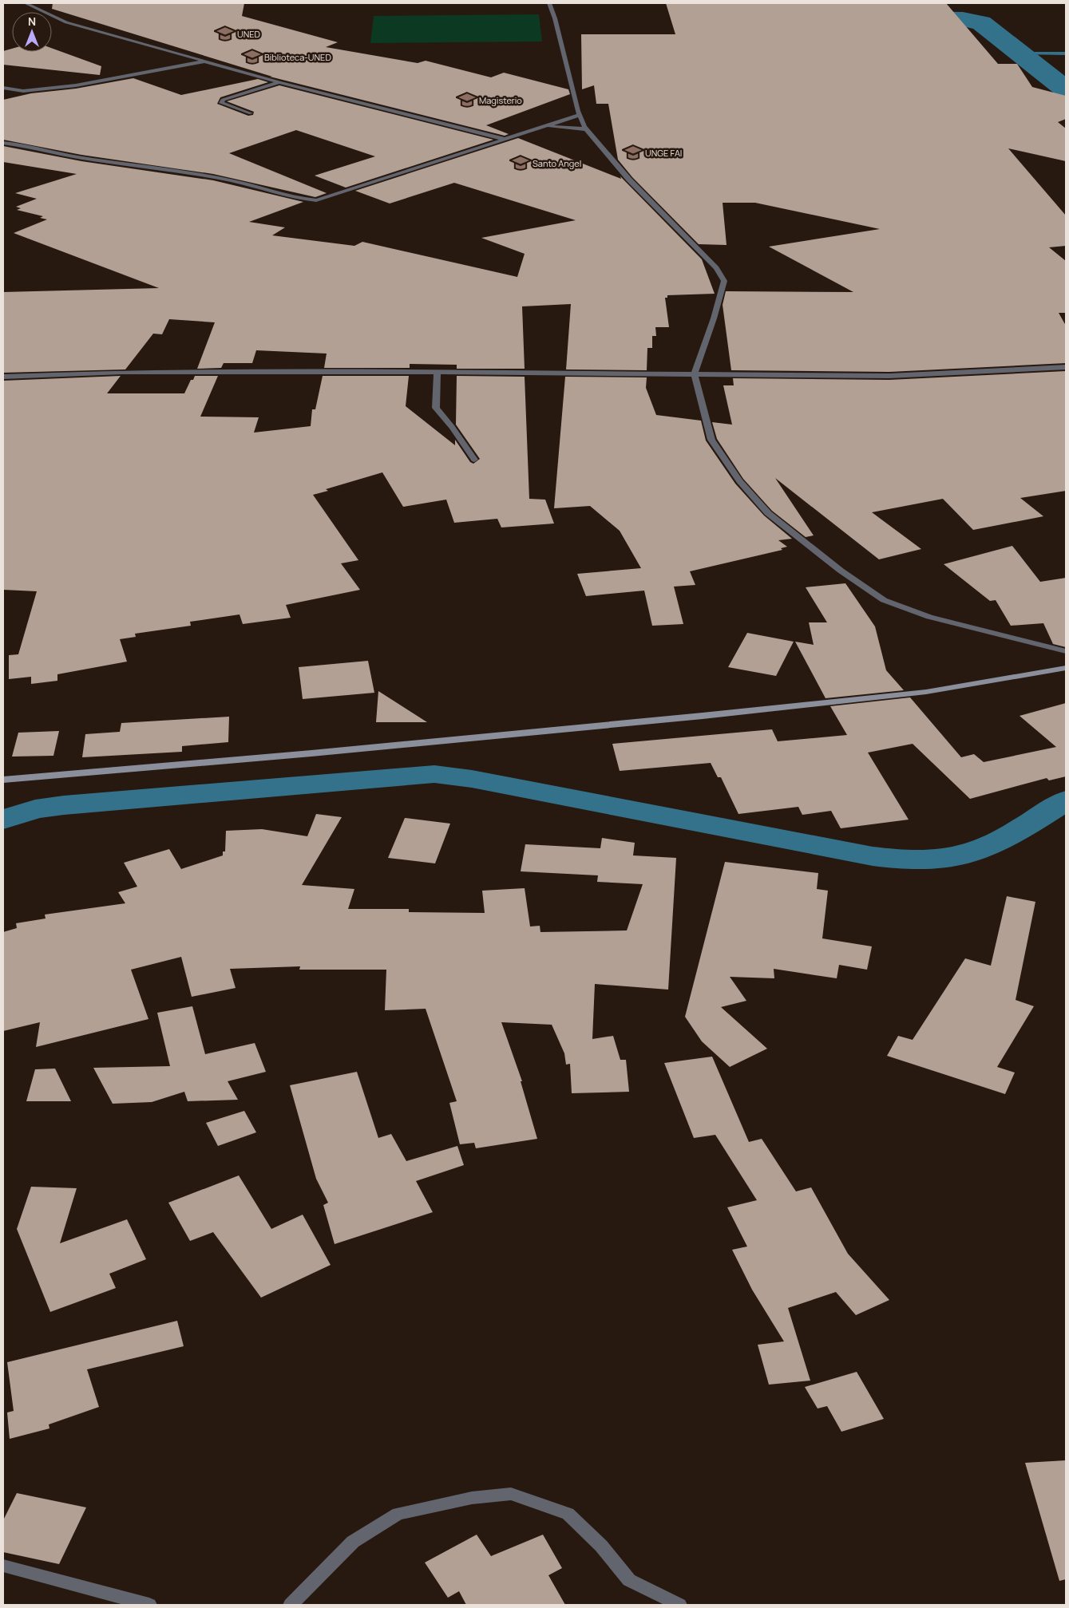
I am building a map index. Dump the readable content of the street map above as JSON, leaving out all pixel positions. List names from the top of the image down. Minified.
{"places":{"school or university":["UNED","Biblioteca-UNED","Magisterio","UNGE FAI","Santo Angel"]},"north":"top"}
